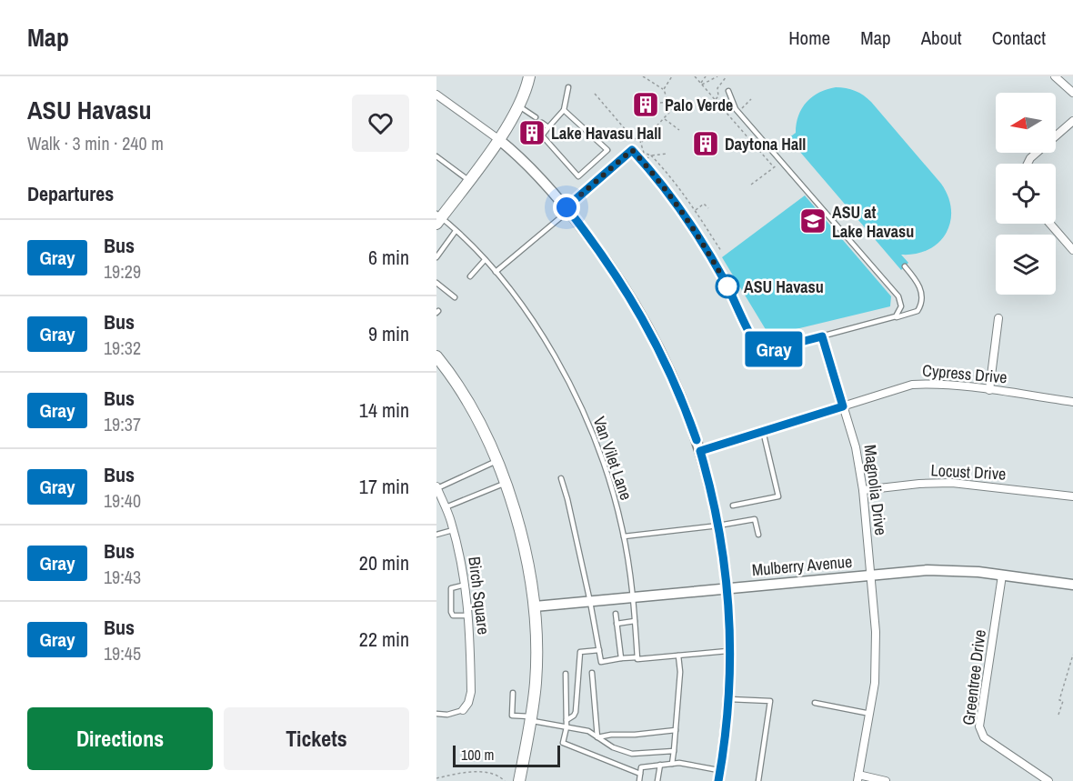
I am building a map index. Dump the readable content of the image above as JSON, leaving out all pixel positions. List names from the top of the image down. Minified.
{"streets":{"street":["Cypress Drive","Locust Drive","Magnolia Drive","Mulberry Avenue","Birch Square","Greentree Drive"],"lane":["Van Vilet Lane"]},"crossings":[["Cypress Drive","Magnolia Drive"],["Van Vilet Lane","Mulberry Avenue"],["Locust Drive","Magnolia Drive"],["Magnolia Drive","Mulberry Avenue"],["Mulberry Avenue","Greentree Drive"]],"places":{"building":["Palo Verde","Lake Havasu Hall","Daytona Hall"],"school or university":["ASU at Lake Havasu"],"other":["ASU Havasu"]},"lines":["bus line Gray"],"scale_bar":"100 m","north":"left","page":{"header":"Map","nav":["Home","Map","About","Contact"],"heading":[["ASU Havasu","Walk · 3 min · 240 m"],"Departures"],"on_map":"Gray","list":[{"mark":"Gray","name":"Bus","note":"19:29","value":"6 min"},{"mark":"Gray","name":"Bus","note":"19:32","value":"9 min"},{"mark":"Gray","name":"Bus","note":"19:37","value":"14 min"},{"mark":"Gray","name":"Bus","note":"19:40","value":"17 min"},{"mark":"Gray","name":"Bus","note":"19:43","value":"20 min"},{"mark":"Gray","name":"Bus","note":"19:45","value":"22 min"}],"buttons":["Directions","Tickets"],"scale":"100 m"}}
